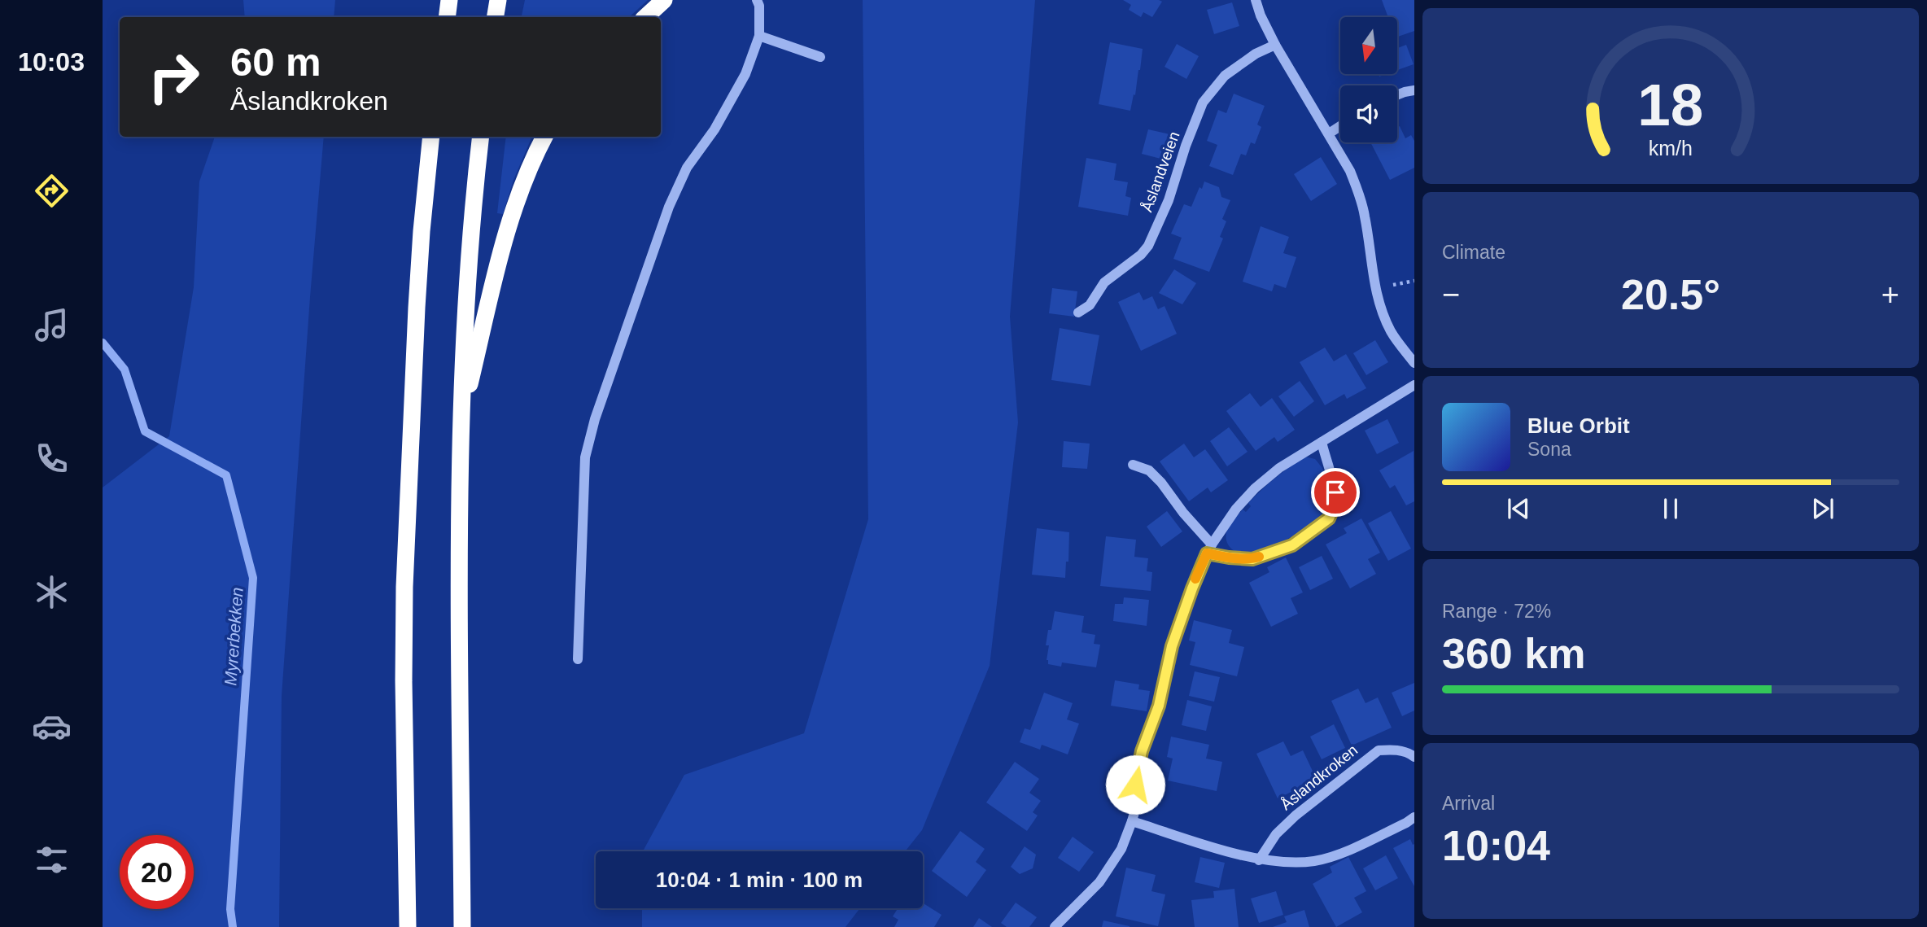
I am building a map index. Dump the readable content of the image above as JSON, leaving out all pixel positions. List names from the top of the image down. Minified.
{"streets":{"street":["Åslandveien","Åslandkroken"]},"water":["Myrerbekken"],"north":"bottom","page":{"tabs":"10:03","turn":["60 m","Åslandkroken"],"tile":["Climate",["Range · 72%","360 km"],["Arrival","10:04"]],"heat":["−","20.5°","+"],"song":["Blue Orbit","Sona"],"limit":"20","trip":"10:04 · 1 min · 100 m","gauge":["18","km/h"]}}
